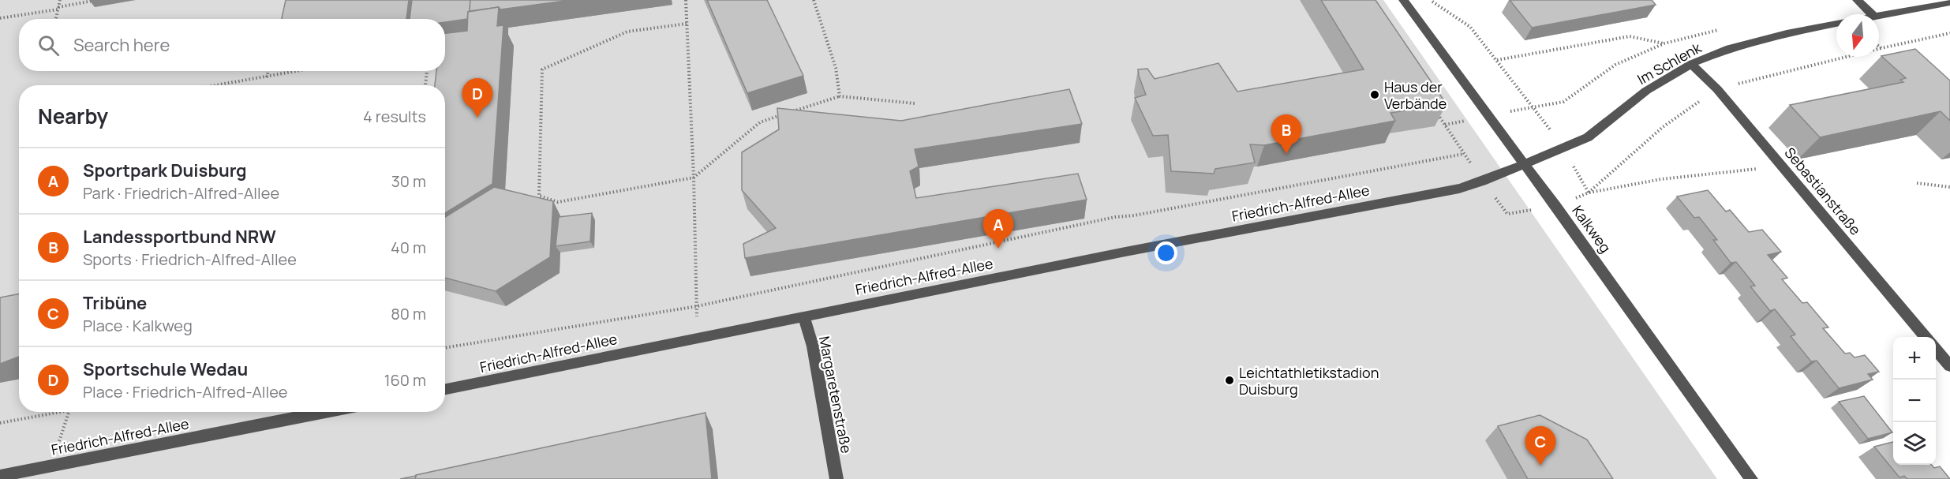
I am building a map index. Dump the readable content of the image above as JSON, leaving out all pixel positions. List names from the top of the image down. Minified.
{"streets":{"street":["Im Schlenk","Sebastianstraße","Friedrich-Alfred-Allee","Kalkweg","Margaretenstraße"]},"crossings":[["Im Schlenk","Sebastianstraße"],["Im Schlenk","Friedrich-Alfred-Allee"],["Im Schlenk","Kalkweg"],["Friedrich-Alfred-Allee","Kalkweg"],["Friedrich-Alfred-Allee","Margaretenstraße"]],"places":["Haus der Verbände","Leichtathletikstadion Duisburg"],"north":"bottom","page":{"search":"Search here","pins":["D","B","A","C"],"heading":["Nearby","4 results"],"list":[{"mark":"A","name":"Sportpark Duisburg","note":"Park · Friedrich-Alfred-Allee","value":"30 m"},{"mark":"B","name":"Landessportbund NRW","note":"Sports · Friedrich-Alfred-Allee","value":"40 m"},{"mark":"C","name":"Tribüne","note":"Place · Kalkweg","value":"80 m"},{"mark":"D","name":"Sportschule Wedau","note":"Place · Friedrich-Alfred-Allee","value":"160 m"}],"map_buttons":["+","−"]}}
